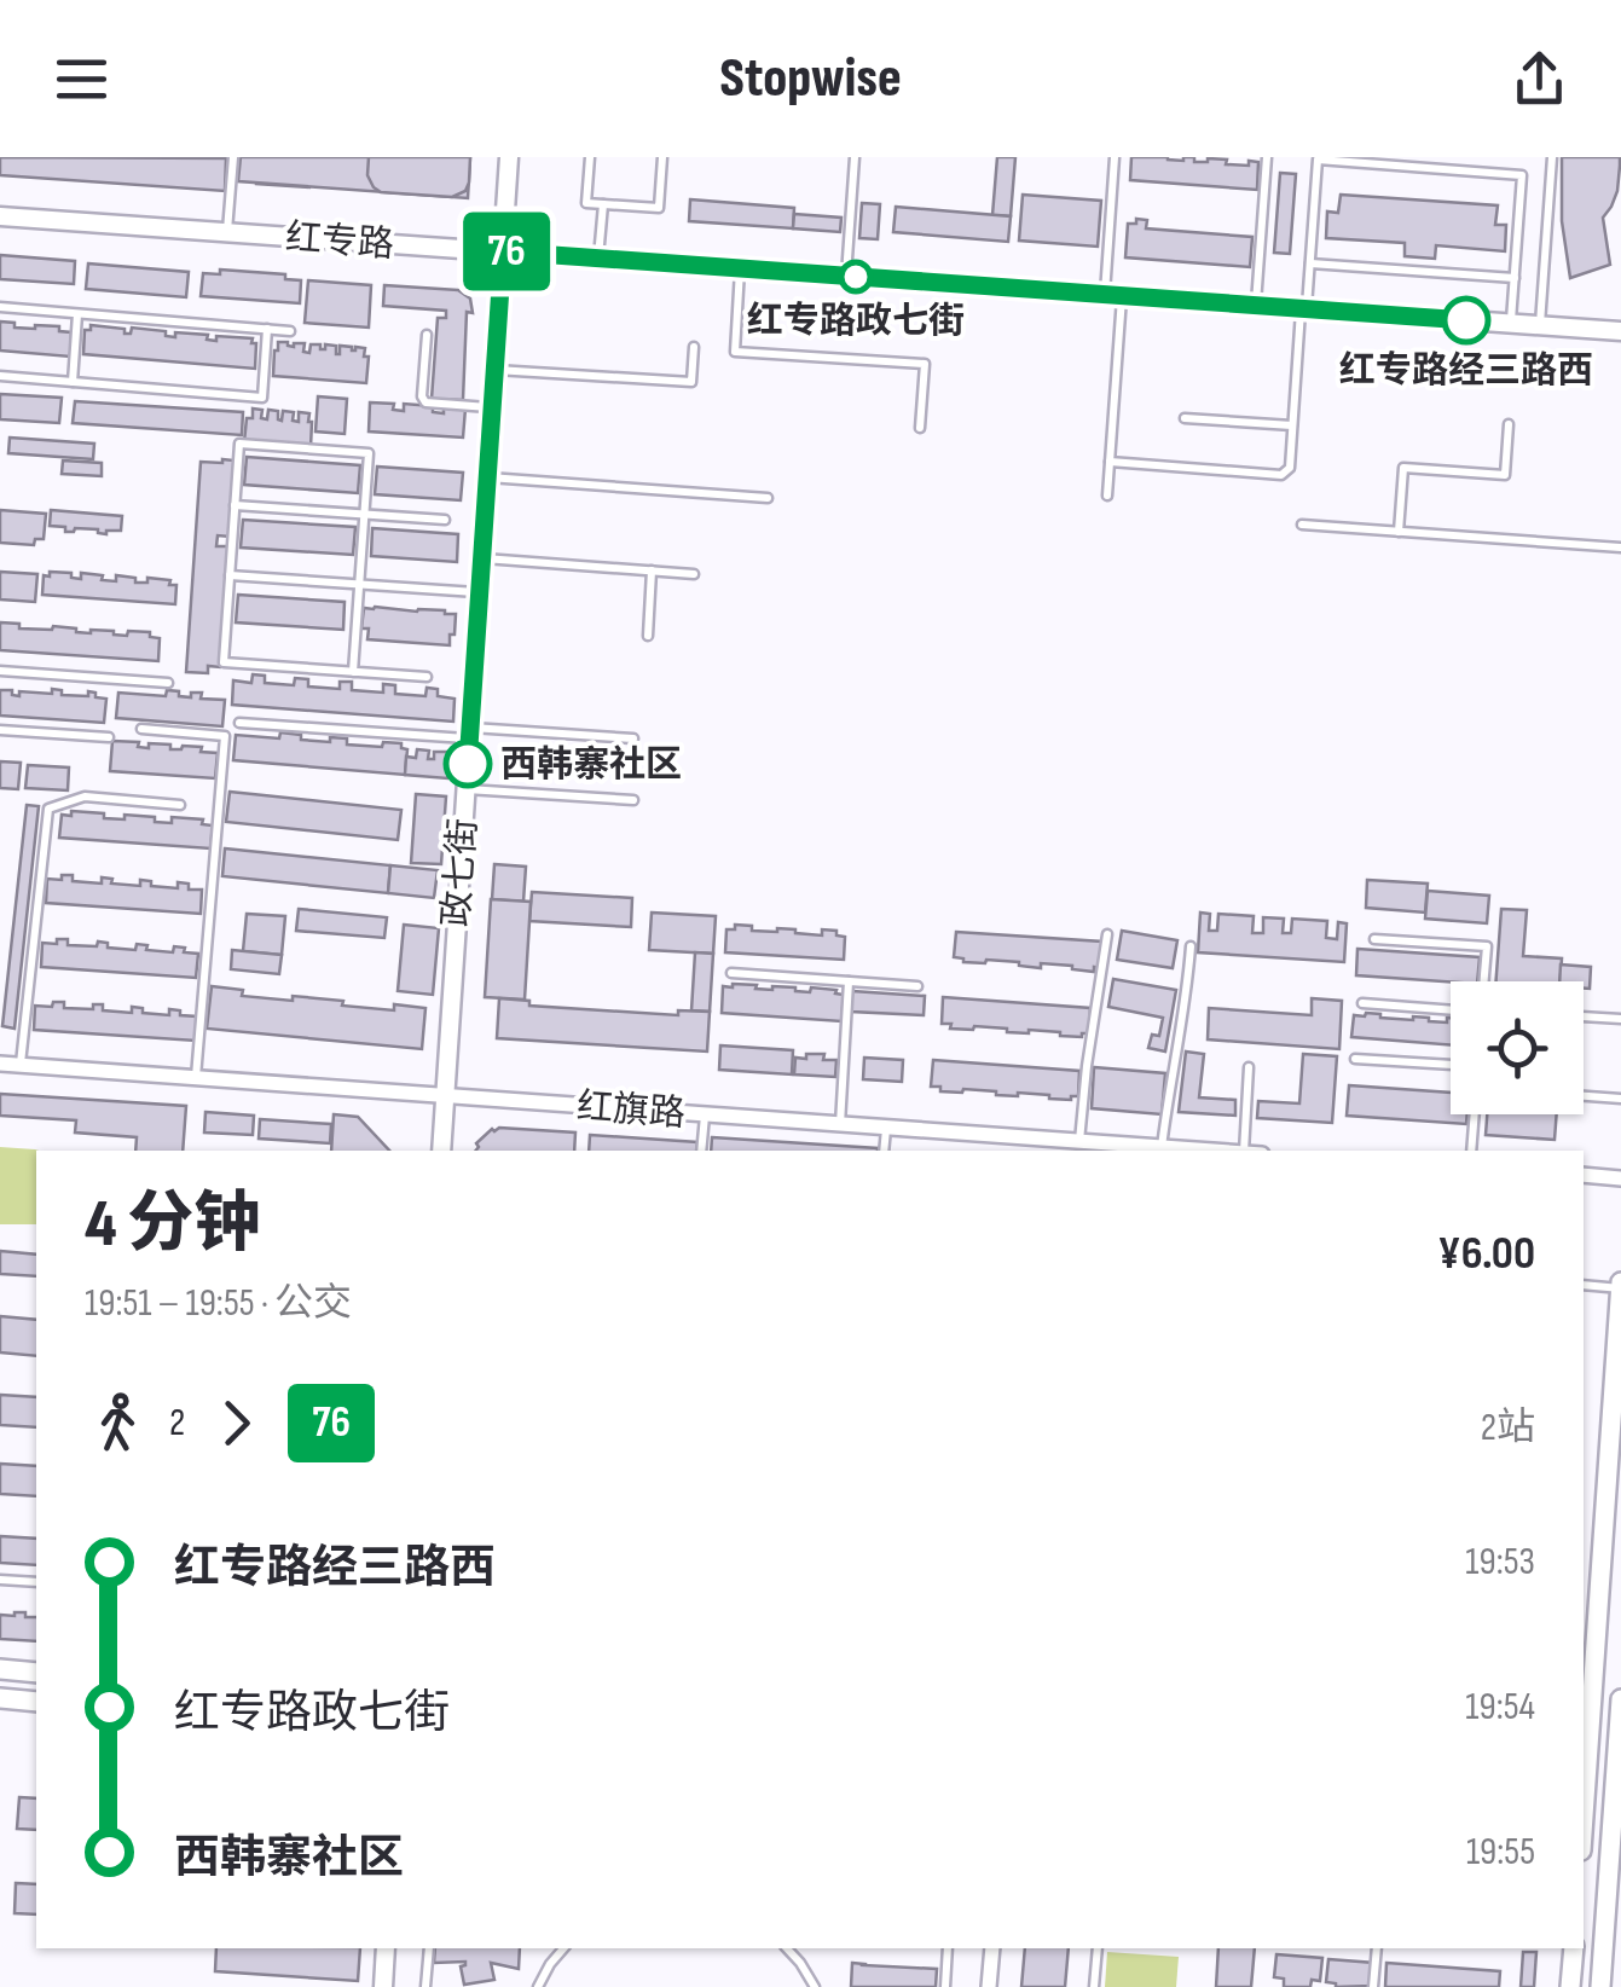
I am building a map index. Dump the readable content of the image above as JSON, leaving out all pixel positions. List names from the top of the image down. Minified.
{"streets":{"street":["红专路","政七街","红旗路"]},"crossings":[["红专路","政七街"],["政七街","红旗路"]],"places":["红专路政七街","红专路经三路西","西韩寨社区"],"lines":["bus line 76"],"page":{"header":"Stopwise","on_map":"76","heading":["4 分钟","19:51 – 19:55 · 公交","¥6.00"],"legs":["2","76","2站"],"list":[{"name":"红专路经三路西","value":"19:53"},{"name":"红专路政七街","value":"19:54"},{"name":"西韩寨社区","value":"19:55"}]}}
